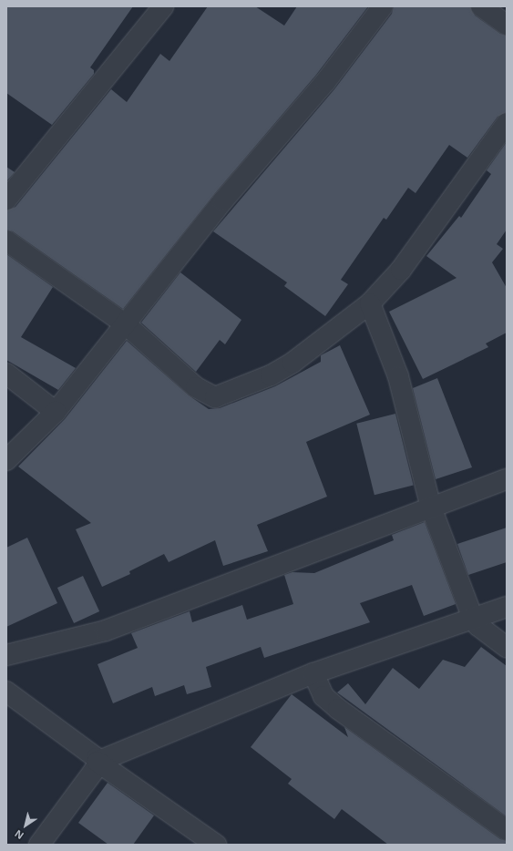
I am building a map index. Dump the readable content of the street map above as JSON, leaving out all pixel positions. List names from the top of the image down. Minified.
{"north":"bottom left"}
